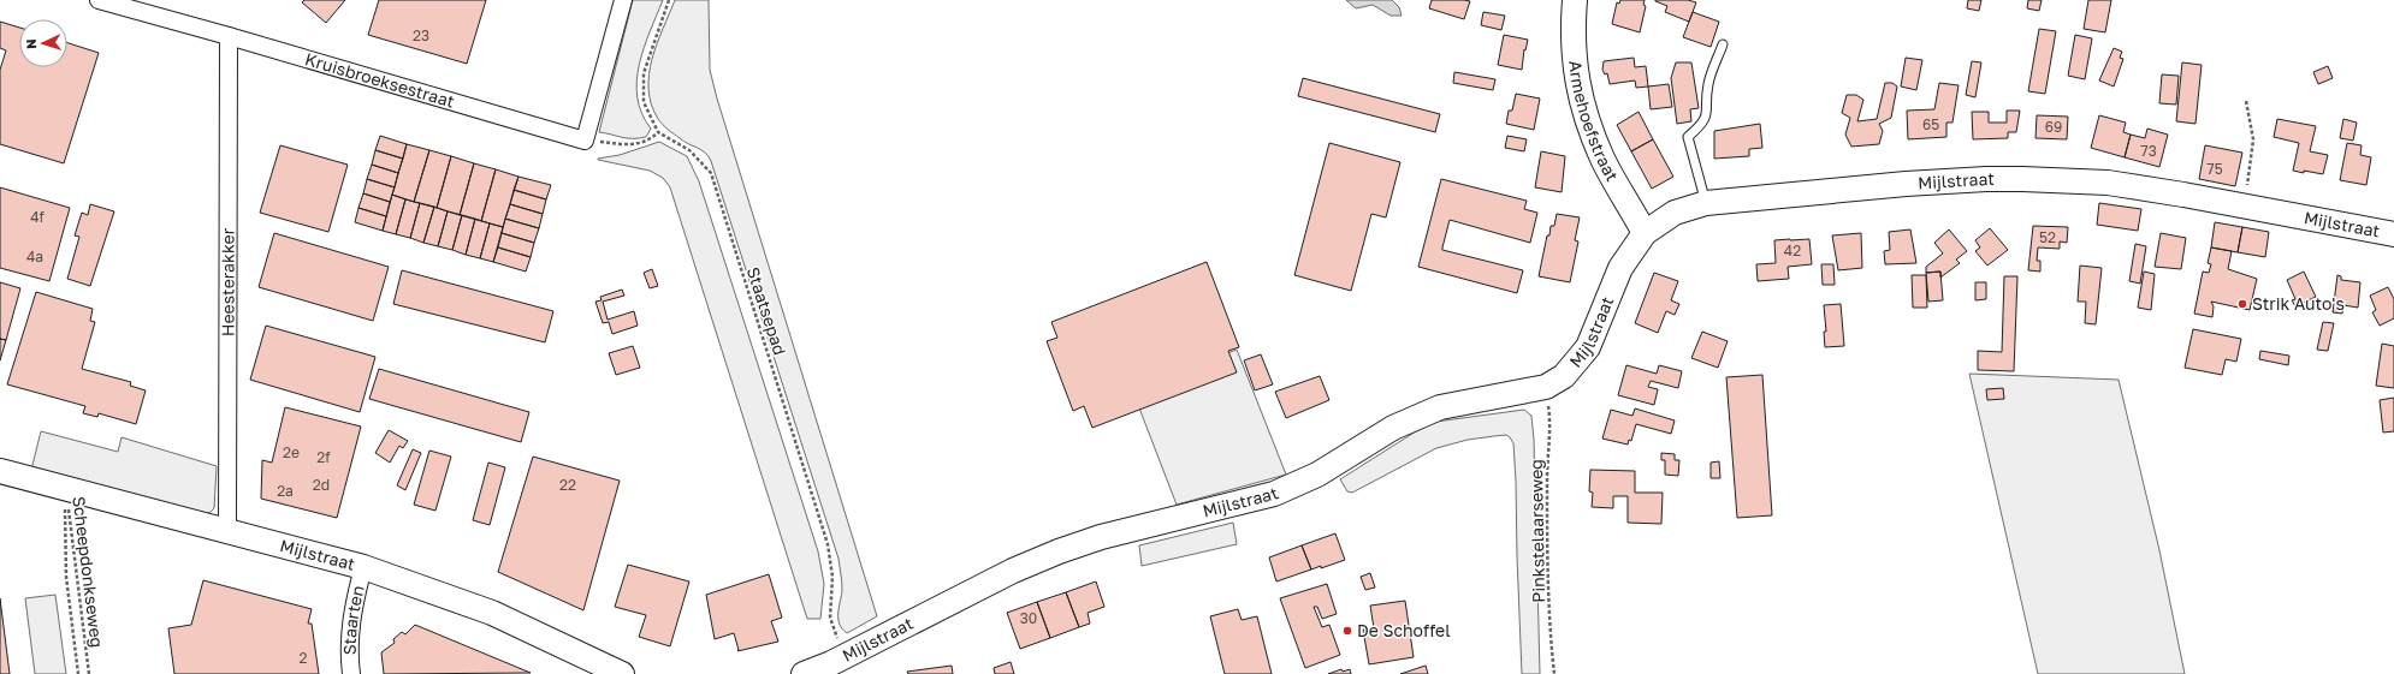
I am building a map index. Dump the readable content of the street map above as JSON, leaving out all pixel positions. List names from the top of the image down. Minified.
{"streets":{"street":["Kruisbroeksestraat","Armehoefstraat","Mijlstraat","Heesterakker","Staarten"],"path":["Staatsepad","Pinkstelaarseweg","Scheepdonkseweg"]},"crossings":[["Kruisbroeksestraat","Heesterakker"],["Armehoefstraat","Mijlstraat"],["Mijlstraat","Heesterakker"],["Mijlstraat","Staatsepad"],["Mijlstraat","Pinkstelaarseweg"],["Mijlstraat","Scheepdonkseweg"],["Mijlstraat","Staarten"]],"places":["Strik Auto's","De Schoffel"],"house_numbers":["23","65","69","73","75","4f","52","42","4a","2e","2f","2d","22","2a","30","2"],"north":"left"}
